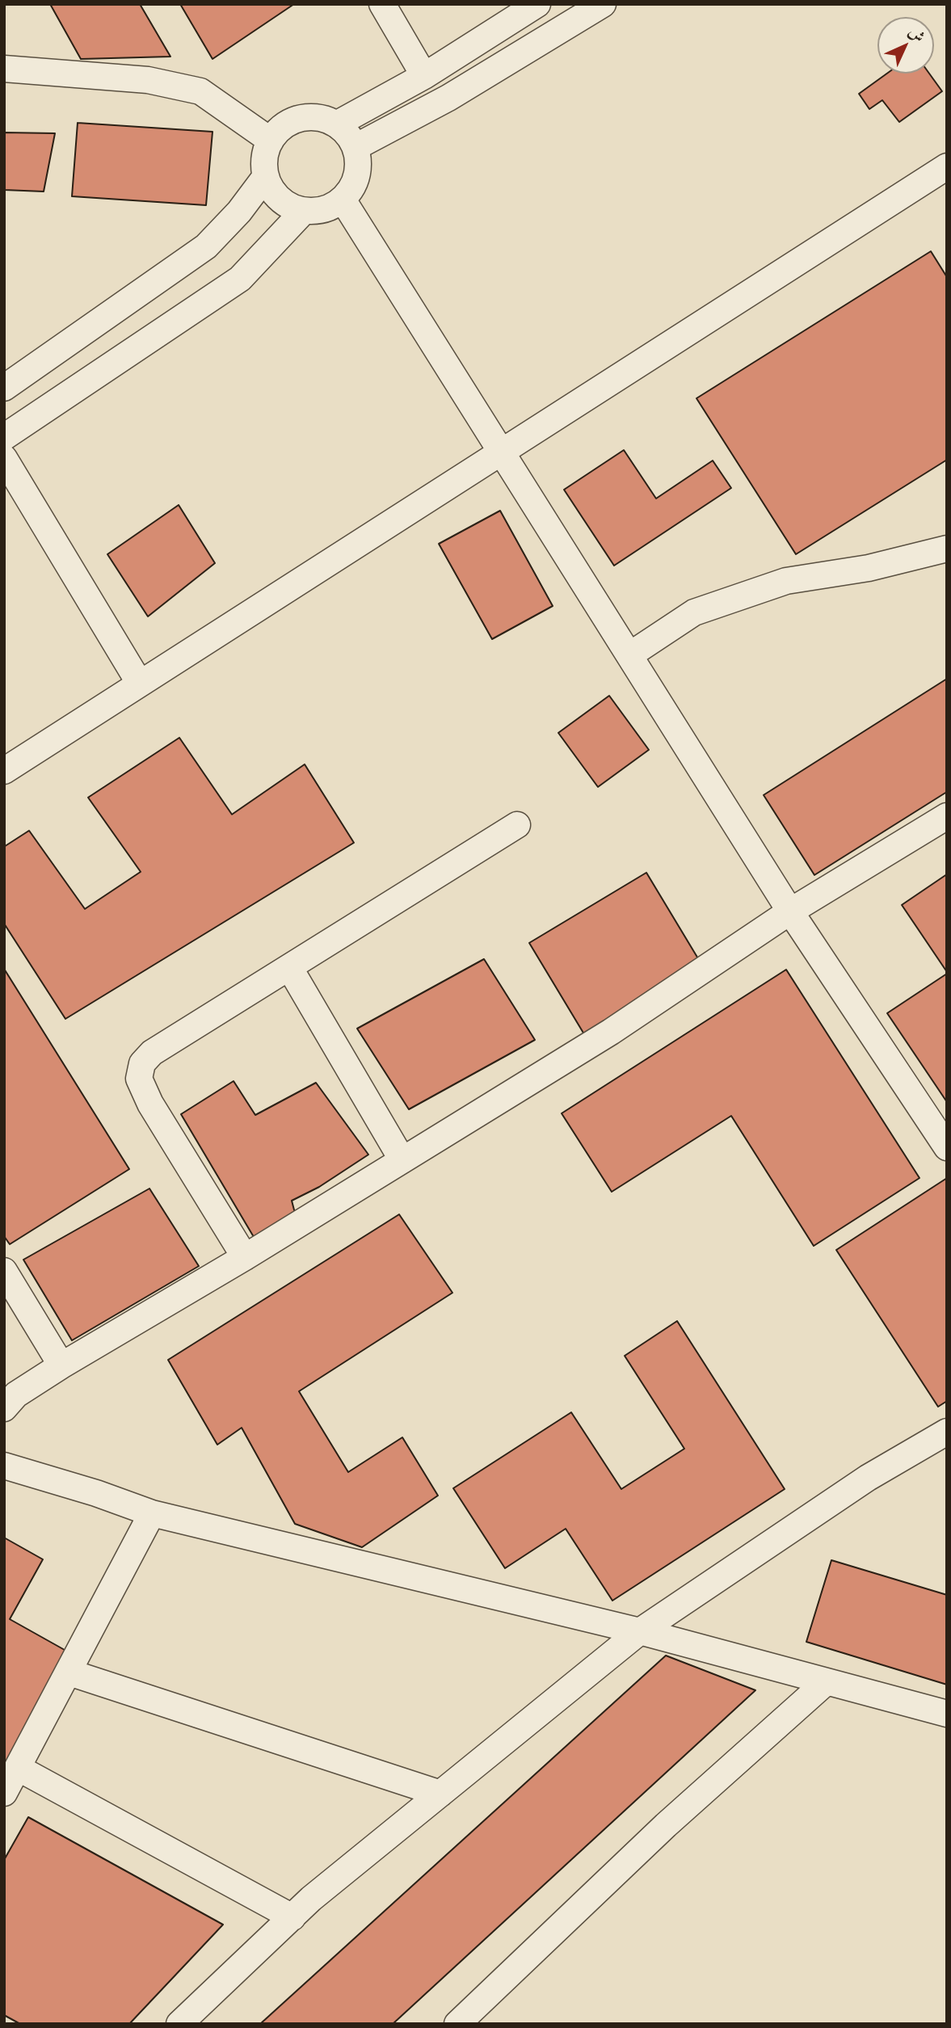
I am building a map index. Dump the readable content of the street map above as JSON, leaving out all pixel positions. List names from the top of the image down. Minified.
{"north":"top right"}
